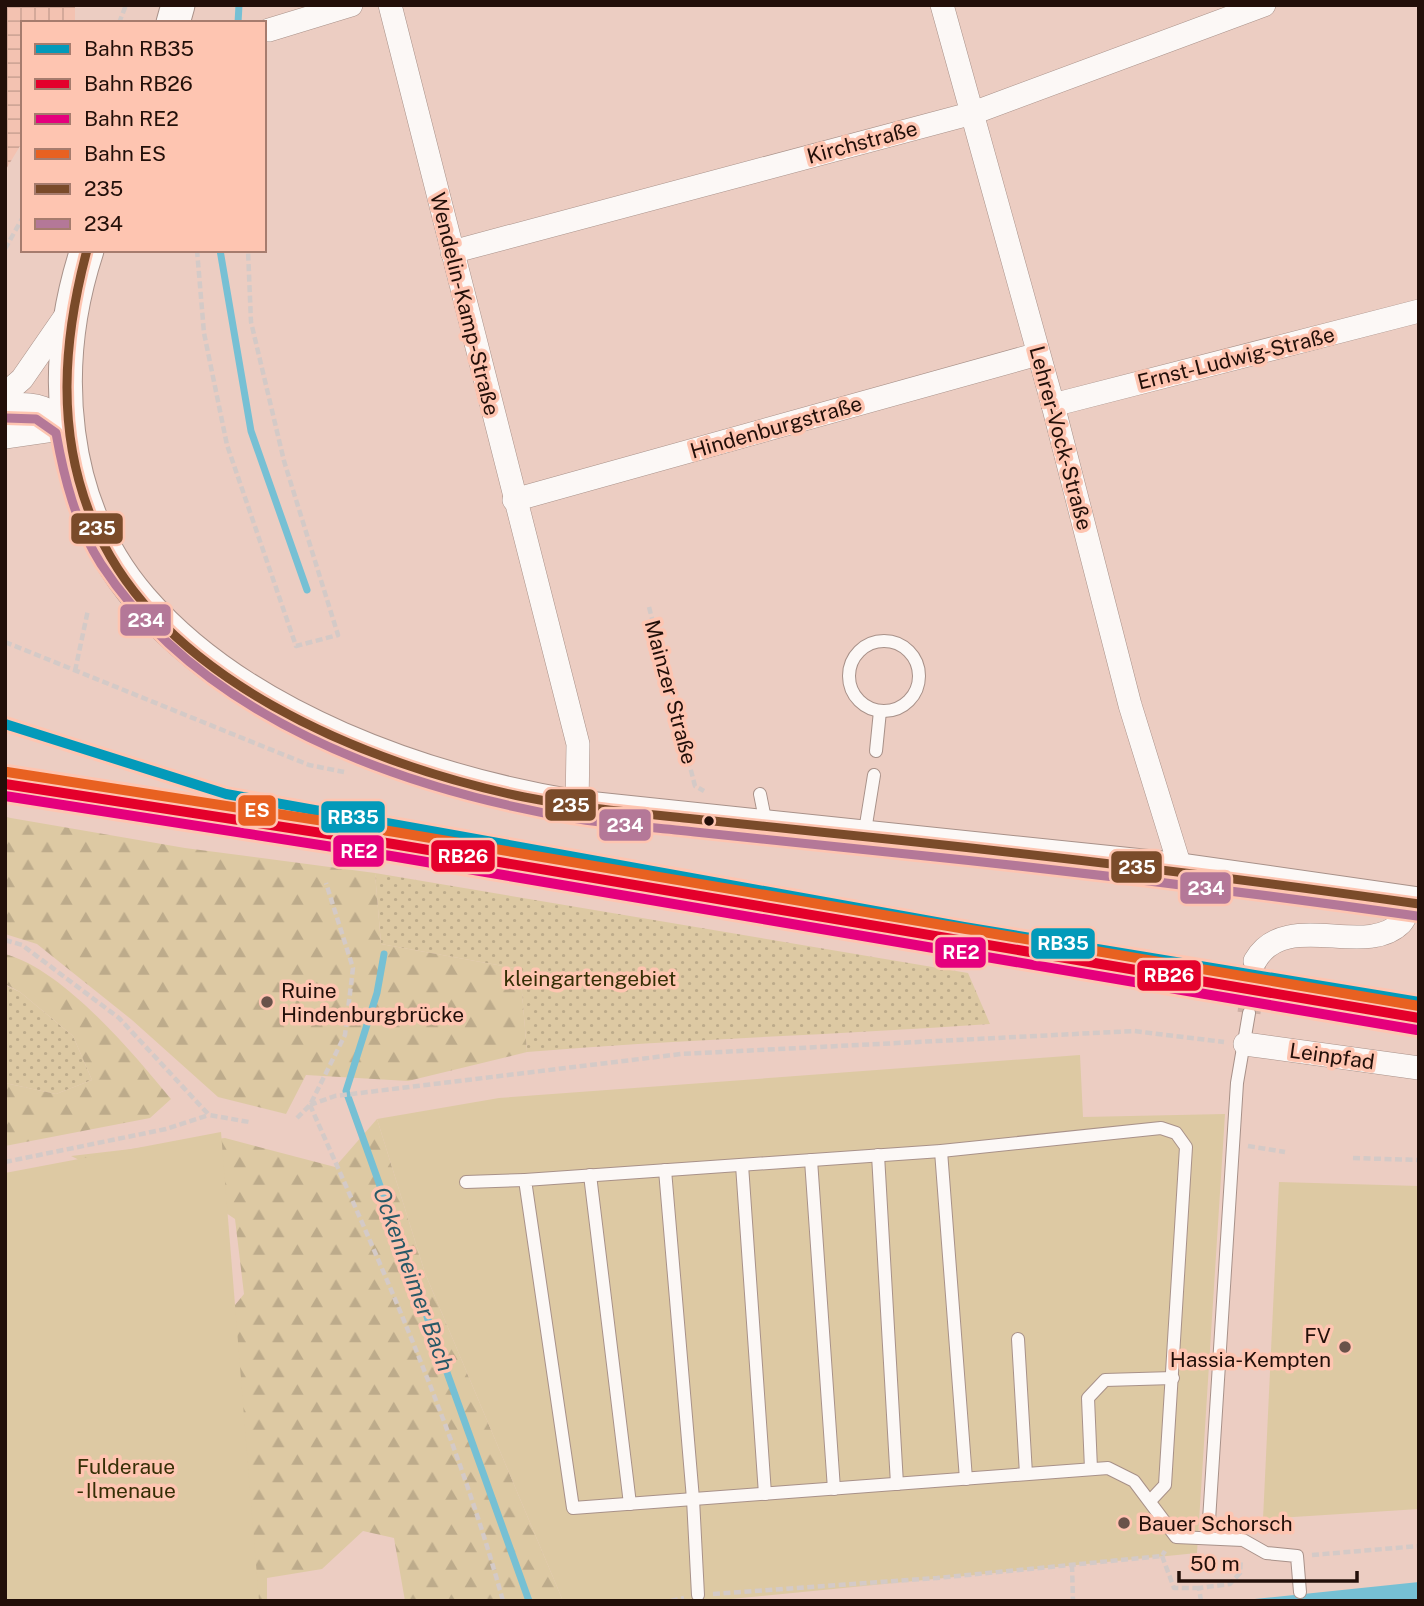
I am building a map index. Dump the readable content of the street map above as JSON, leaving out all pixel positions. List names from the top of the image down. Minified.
{"streets":{"street":["Kirchstraße","Wendelin-Kamp-Straße","Ernst-Ludwig-Straße","Hindenburgstraße","Lehrer-Vock-Straße","Leinpfad"],"path":["Mainzer Straße"]},"crossings":[["Kirchstraße","Wendelin-Kamp-Straße"],["Kirchstraße","Lehrer-Vock-Straße"],["Wendelin-Kamp-Straße","Hindenburgstraße"],["Ernst-Ludwig-Straße","Lehrer-Vock-Straße"],["Hindenburgstraße","Lehrer-Vock-Straße"]],"water":["Ockenheimer Bach"],"parks":["kleingartengebiet","Fulderaue - Ilmenaue"],"places":["Ruine Hindenburgbrücke","FV Hassia-Kempten","Bauer Schorsch"],"lines":["transit line 235","transit line 234","rail line RB35","rail line ES","rail line RB26","rail line RE2"],"legend":["Bahn RB35","Bahn RB26","Bahn RE2","Bahn ES","235","234"],"scale_bar":"50 m"}
